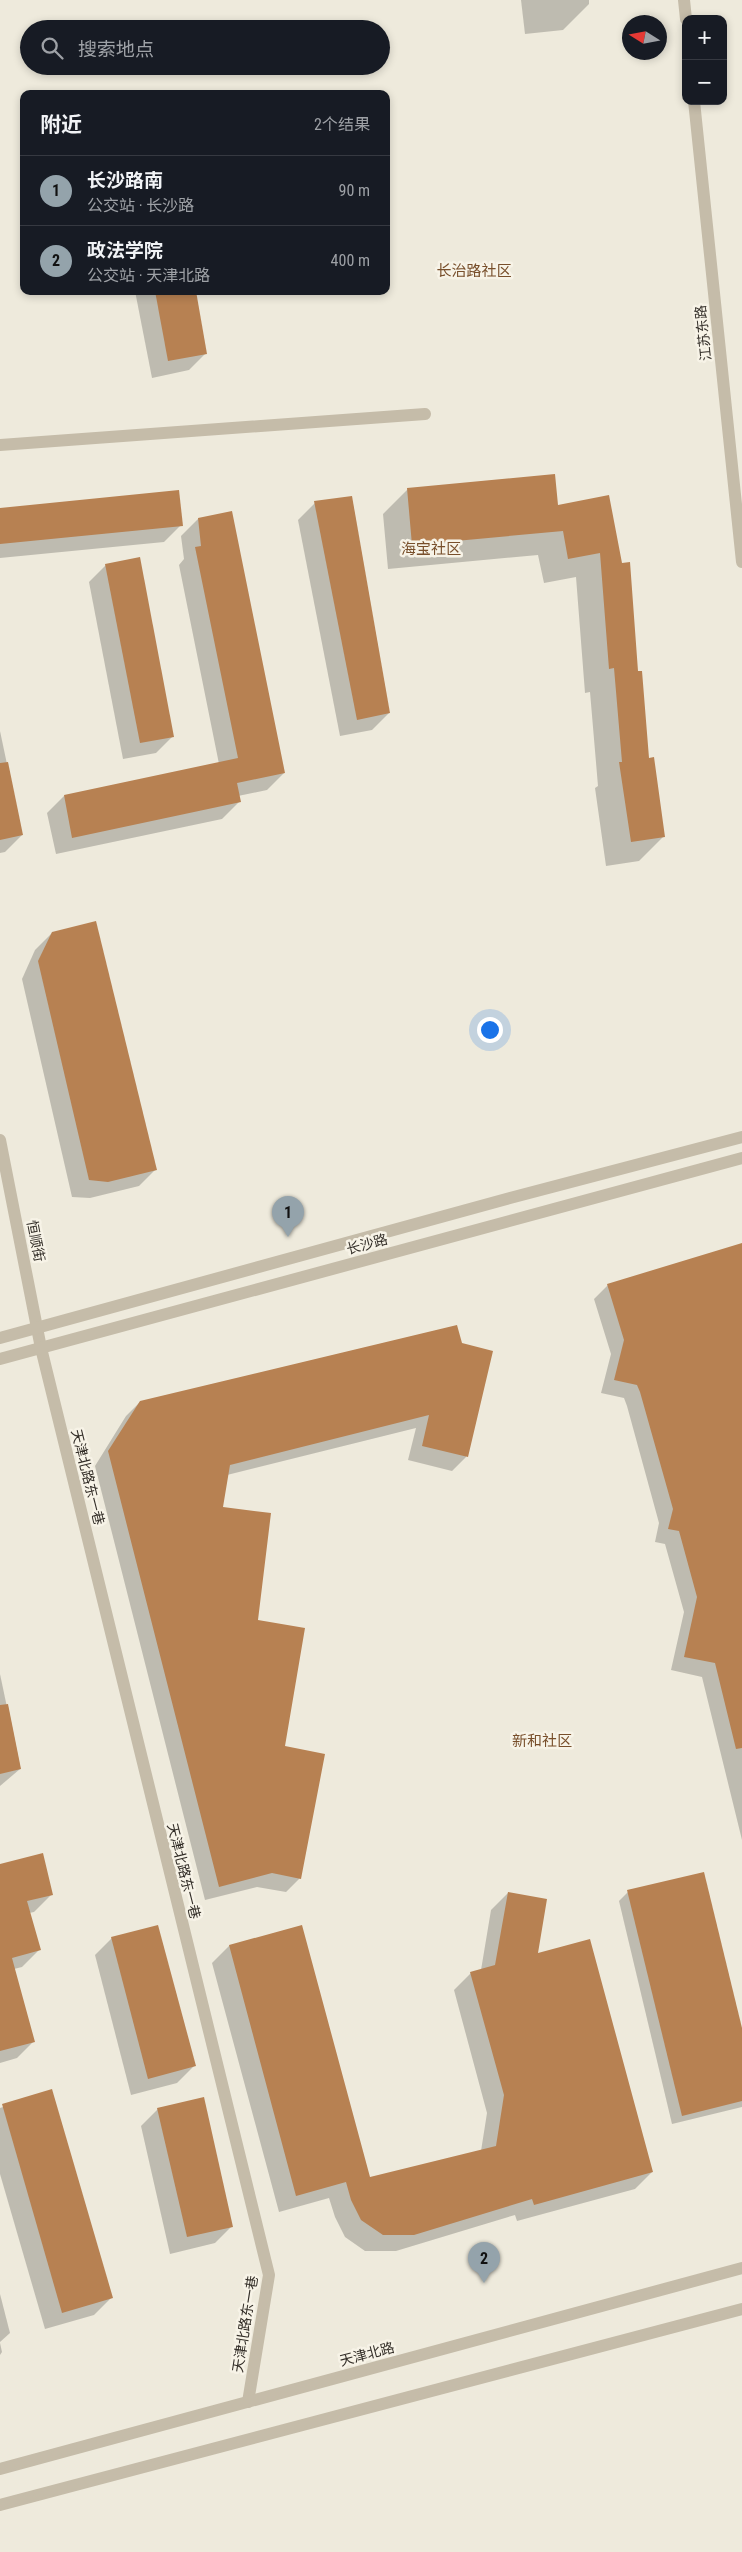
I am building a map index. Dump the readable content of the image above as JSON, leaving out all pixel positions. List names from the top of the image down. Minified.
{"streets":{"street":["江苏东路","恒顺街","长沙路","天津北路东一巷","天津北路"]},"crossings":[["恒顺街","长沙路"],["恒顺街","天津北路东一巷"],["长沙路","天津北路东一巷"],["天津北路东一巷","天津北路"]],"districts":["长治路社区","海宝社区","新和社区"],"north":"left","page":{"map_buttons":["+","−"],"search":"搜索地点","heading":["附近","2个结果"],"list":[{"mark":"1","name":"长沙路南","note":"公交站 · 长沙路","value":"90 m"},{"mark":"2","name":"政法学院","note":"公交站 · 天津北路","value":"400 m"}],"pins":["1","2"]}}
